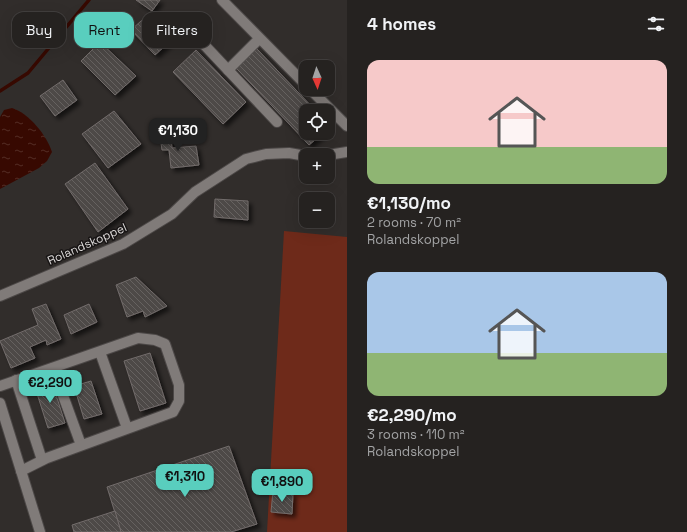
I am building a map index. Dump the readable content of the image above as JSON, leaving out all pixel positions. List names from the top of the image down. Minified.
{"streets":{"street":["Rolandskoppel"]},"north":"bottom","page":{"heading":"4 homes","chip":["Buy","Rent","Filters"],"list":[{"name":"€1,130/mo","note":"2 rooms · 70 m² · Rolandskoppel"},{"name":"€2,290/mo","note":"3 rooms · 110 m² · Rolandskoppel"}],"map_buttons":["+","−"],"price":["€1,130","€2,290","€1,310","€1,890"]}}
